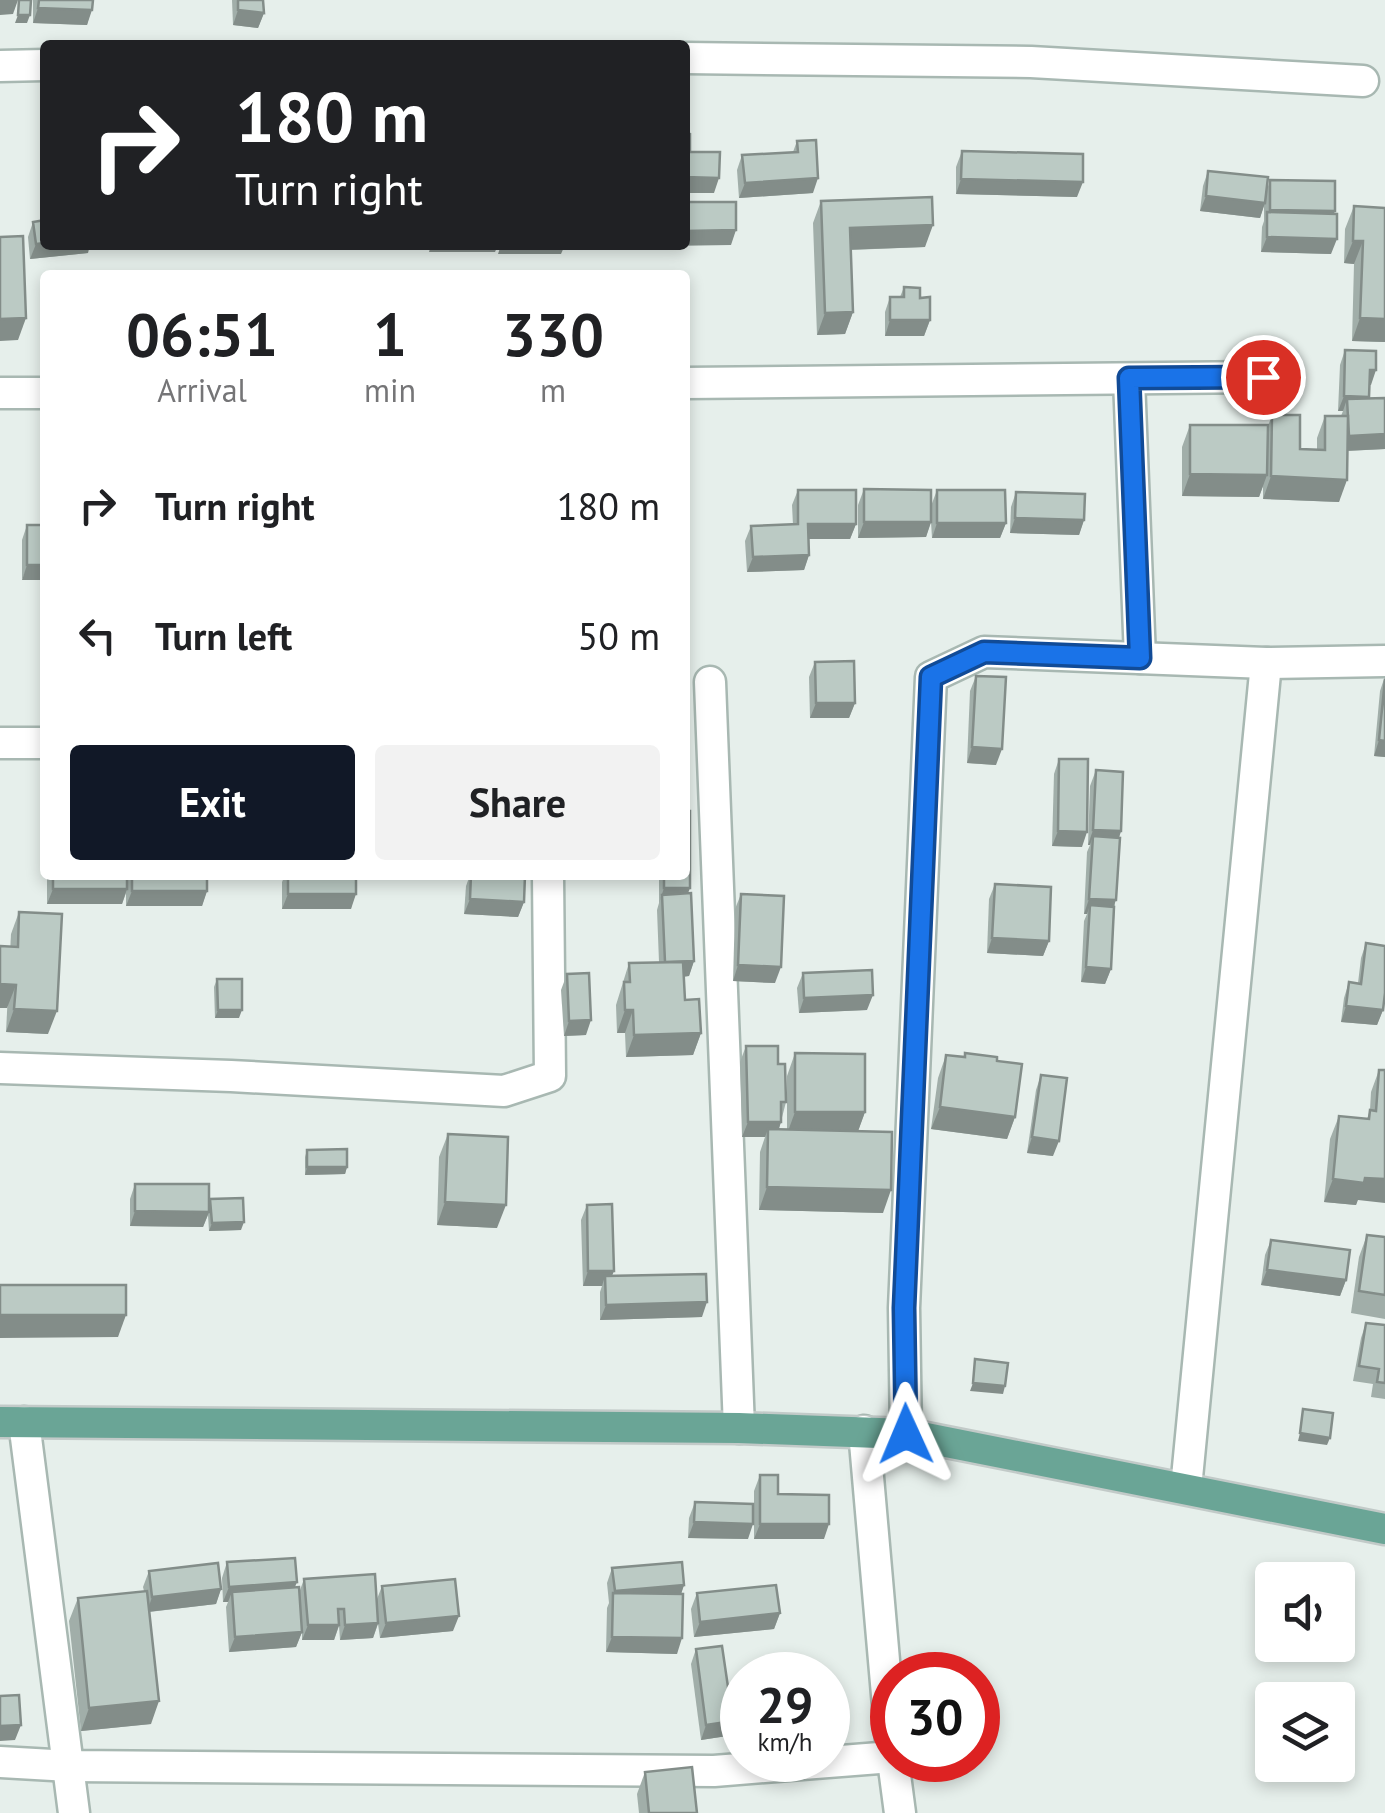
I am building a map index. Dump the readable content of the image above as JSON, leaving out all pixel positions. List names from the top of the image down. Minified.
{"page":{"turn":["180 m","Turn right"],"eta":["06:51","Arrival","1","min","330","m"],"list":[{"name":"Turn right","value":"180 m"},{"name":"Turn left","value":"50 m"}],"buttons":["Exit","Share"],"speed":"29 km/h","limit":"30"}}
